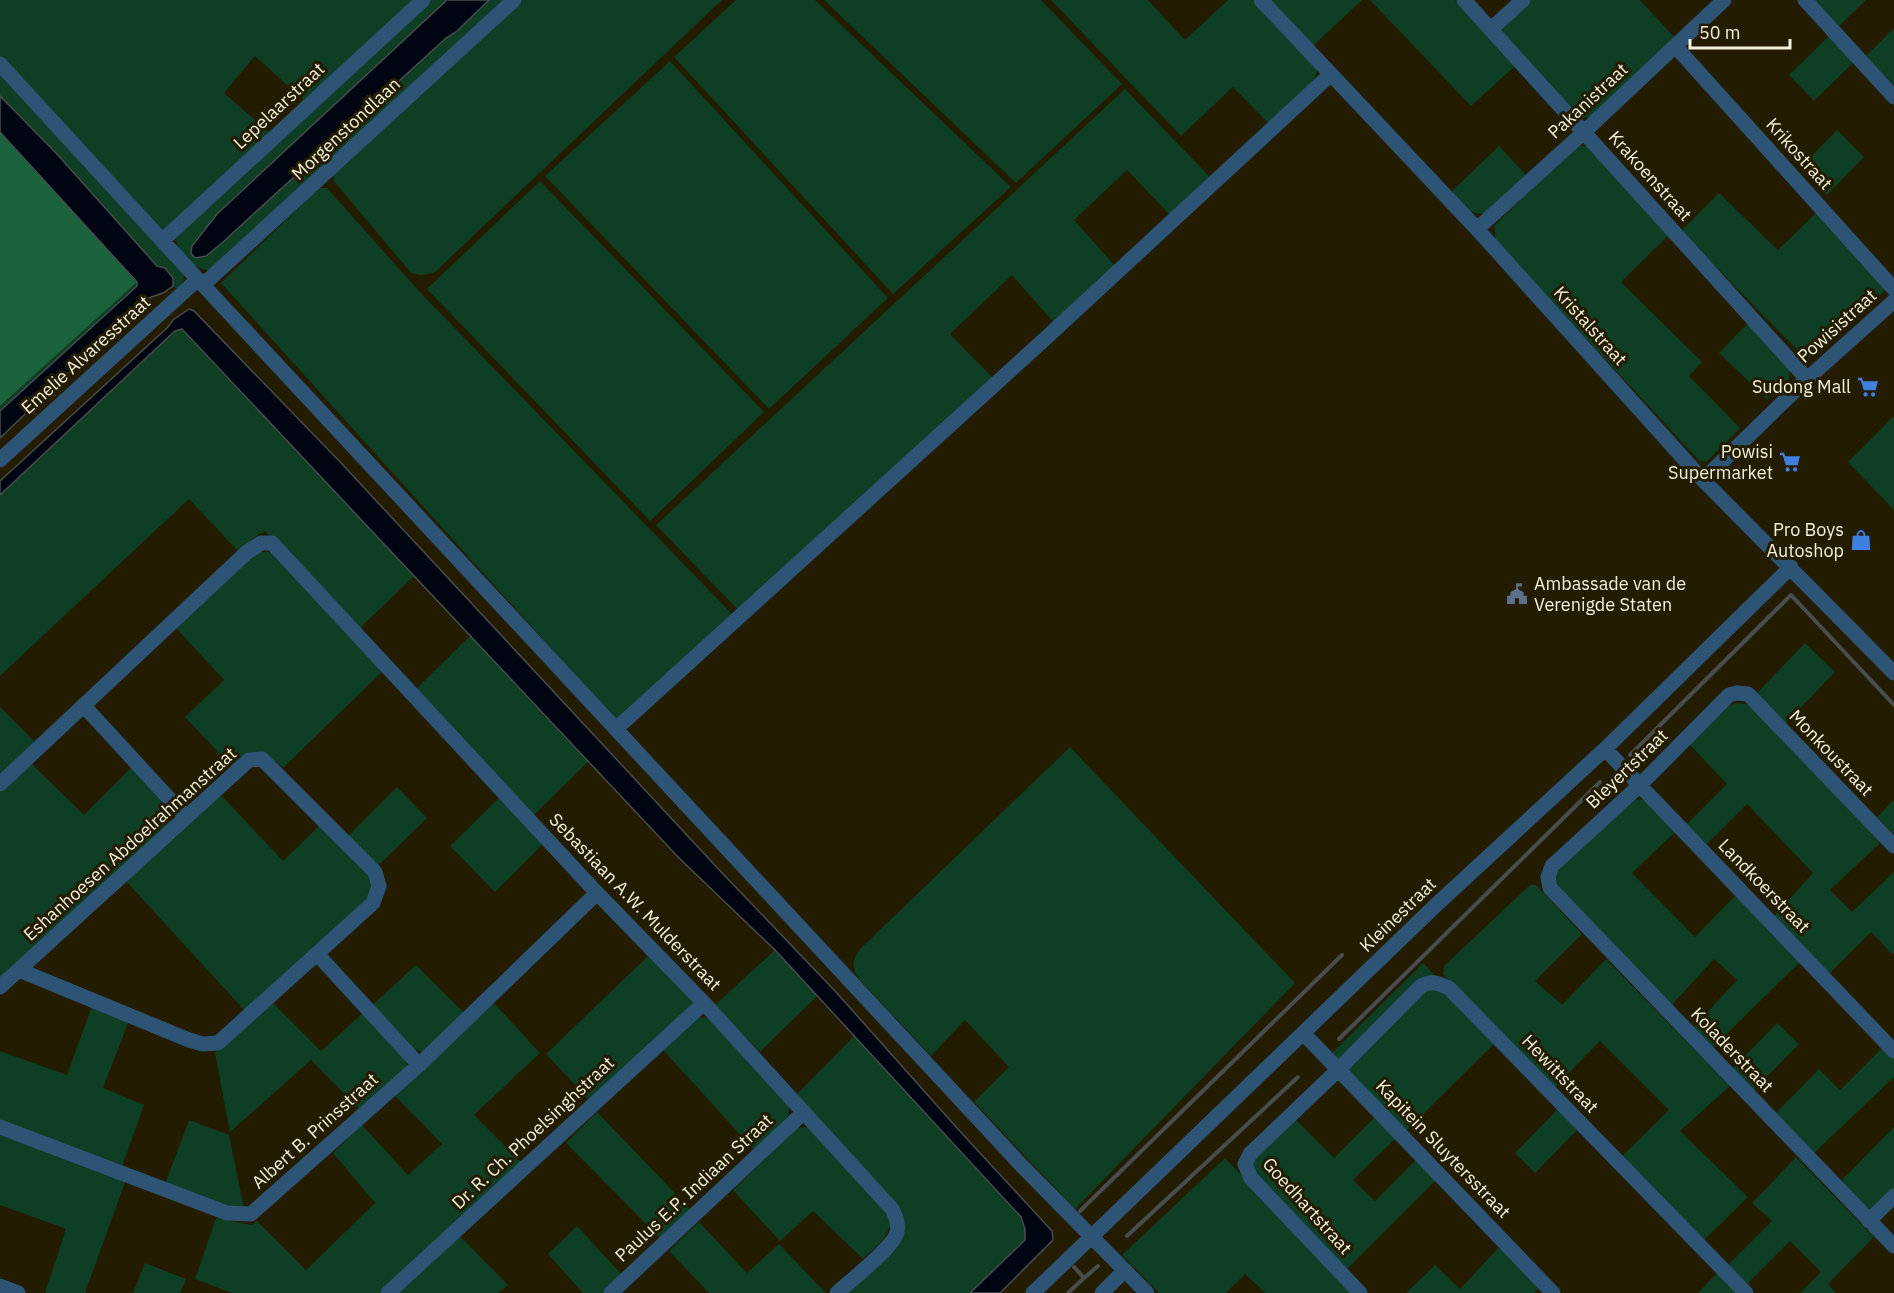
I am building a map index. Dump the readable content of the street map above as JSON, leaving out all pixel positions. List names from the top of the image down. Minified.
{"streets":{"street":["Pakanistraat","Lepelaarstraat","Morgenstondlaan","Krikostraat","Krakoenstraat","Kristalstraat","Powisistraat","Emelie Alvaresstraat","Monkoustraat","Bleyertstraat","Eshanhoesen Abdoelrahmanstraat","Landkoerstraat","Sebastiaan A.W. Mulderstraat","Kleinestraat","Koladerstraat","Hewittstraat","Albert B. Prinsstraat","Dr. R. Ch. Phoelsinghstraat","Kapitein Sluytersstraat","Paulus E.P. Indiaan Straat","Goedhartstraat"]},"crossings":[["Pakanistraat","Krikostraat"],["Pakanistraat","Krakoenstraat"],["Pakanistraat","Kristalstraat"],["Morgenstondlaan","Emelie Alvaresstraat"],["Krakoenstraat","Powisistraat"],["Kristalstraat","Powisistraat"],["Kristalstraat","Kleinestraat"],["Monkoustraat","Bleyertstraat"],["Bleyertstraat","Landkoerstraat"],["Bleyertstraat","Koladerstraat"],["Landkoerstraat","Kleinestraat"],["Sebastiaan A.W. Mulderstraat","Albert B. Prinsstraat"],["Sebastiaan A.W. Mulderstraat","Dr. R. Ch. Phoelsinghstraat"],["Sebastiaan A.W. Mulderstraat","Paulus E.P. Indiaan Straat"],["Kleinestraat","Kapitein Sluytersstraat"],["Hewittstraat","Kapitein Sluytersstraat"],["Hewittstraat","Goedhartstraat"],["Kapitein Sluytersstraat","Goedhartstraat"]],"places":{"supermarket":["Sudong Mall","Powisi Supermarket"],"shop":["Pro Boys Autoshop"],"public building":["Ambassade van de Verenigde Staten"]},"scale_bar":"50 m"}
